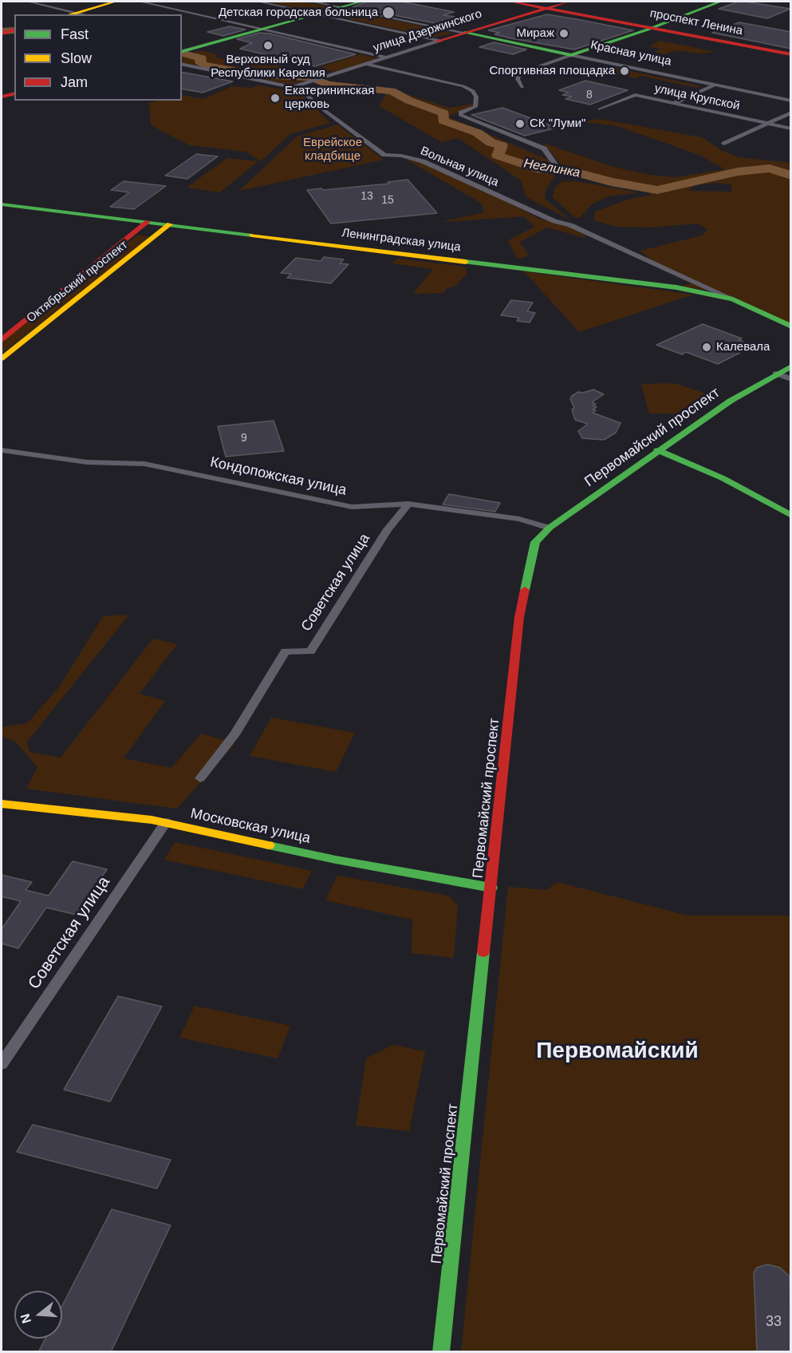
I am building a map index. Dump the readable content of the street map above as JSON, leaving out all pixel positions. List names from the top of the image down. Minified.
{"streets":{"main road":["проспект Ленина","улица Дзержинского","Красная улица","Ленинградская улица","Октябрьский проспект","Первомайский проспект","Московская улица"],"street":["улица Крупской","Вольная улица","Кондопожская улица","Советская улица"]},"crossings":[["проспект Ленина","улица Дзержинского"],["улица Дзержинского","Красная улица"],["улица Дзержинского","Вольная улица"],["Вольная улица","Ленинградская улица"],["Ленинградская улица","Октябрьский проспект"],["Первомайский проспект","Кондопожская улица"],["Первомайский проспект","Московская улица"],["Кондопожская улица","Советская улица"],["Советская улица","Московская улица"]],"districts":["Первомайский"],"water":["Неглинка"],"parks":["Еврейское кладбище"],"places":["Детская городская больница","Мираж","Верховный суд Республики Карелия","Спортивная площадка","Екатерининская церковь","СК \"Луми\"","Калевала"],"house_numbers":["8","13","15","9","33"],"legend":["Fast","Slow","Jam"],"north":"left"}
